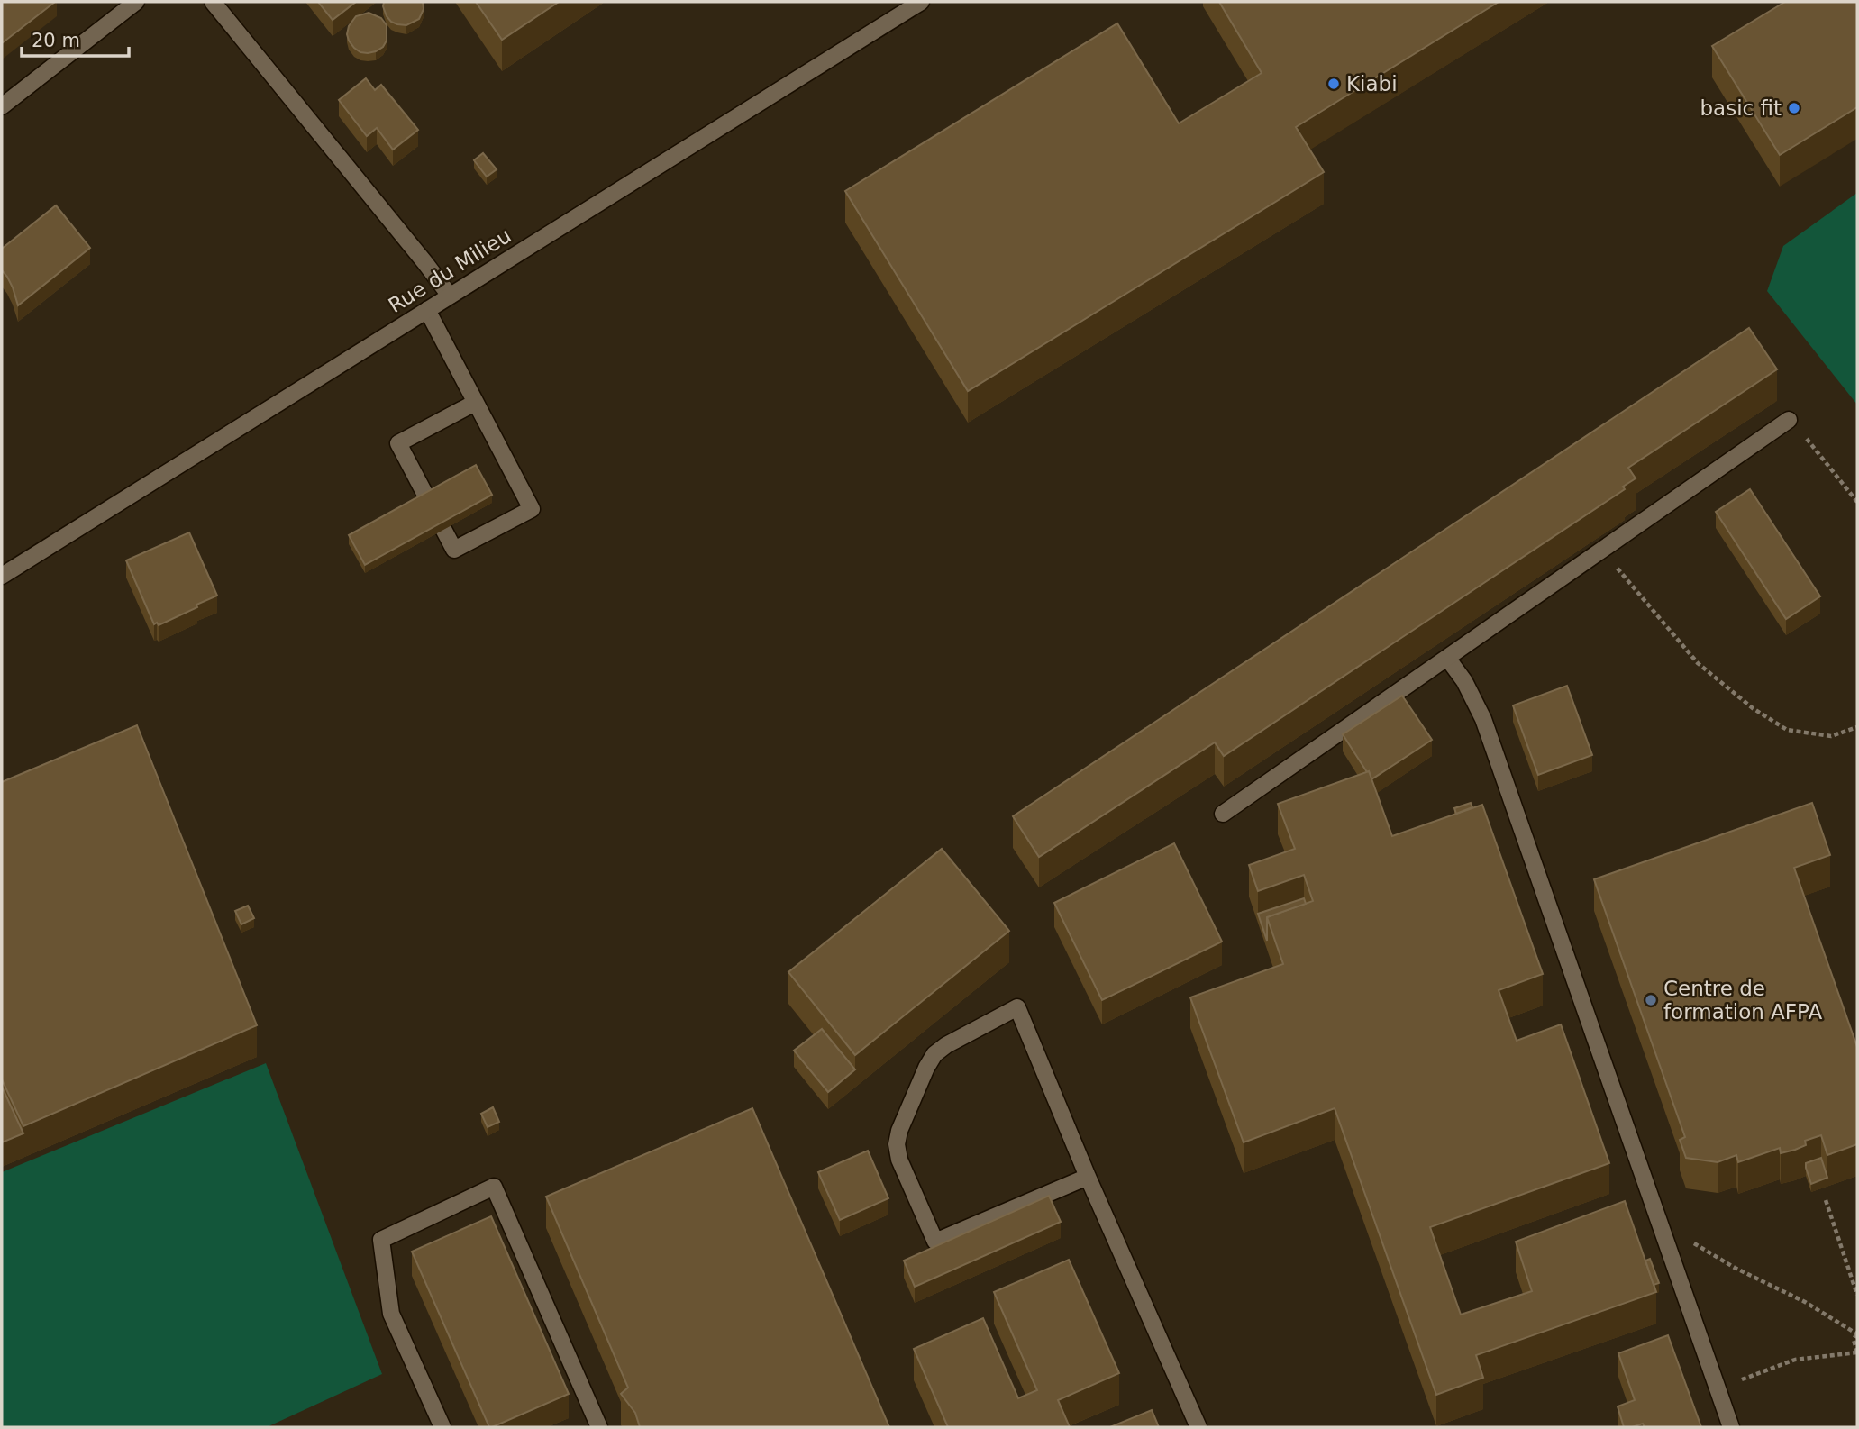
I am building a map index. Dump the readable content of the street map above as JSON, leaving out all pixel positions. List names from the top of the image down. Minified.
{"streets":{"street":["Rue du Milieu"]},"places":["Kiabi","basic fit","Centre de formation AFPA"],"scale_bar":"20 m"}
